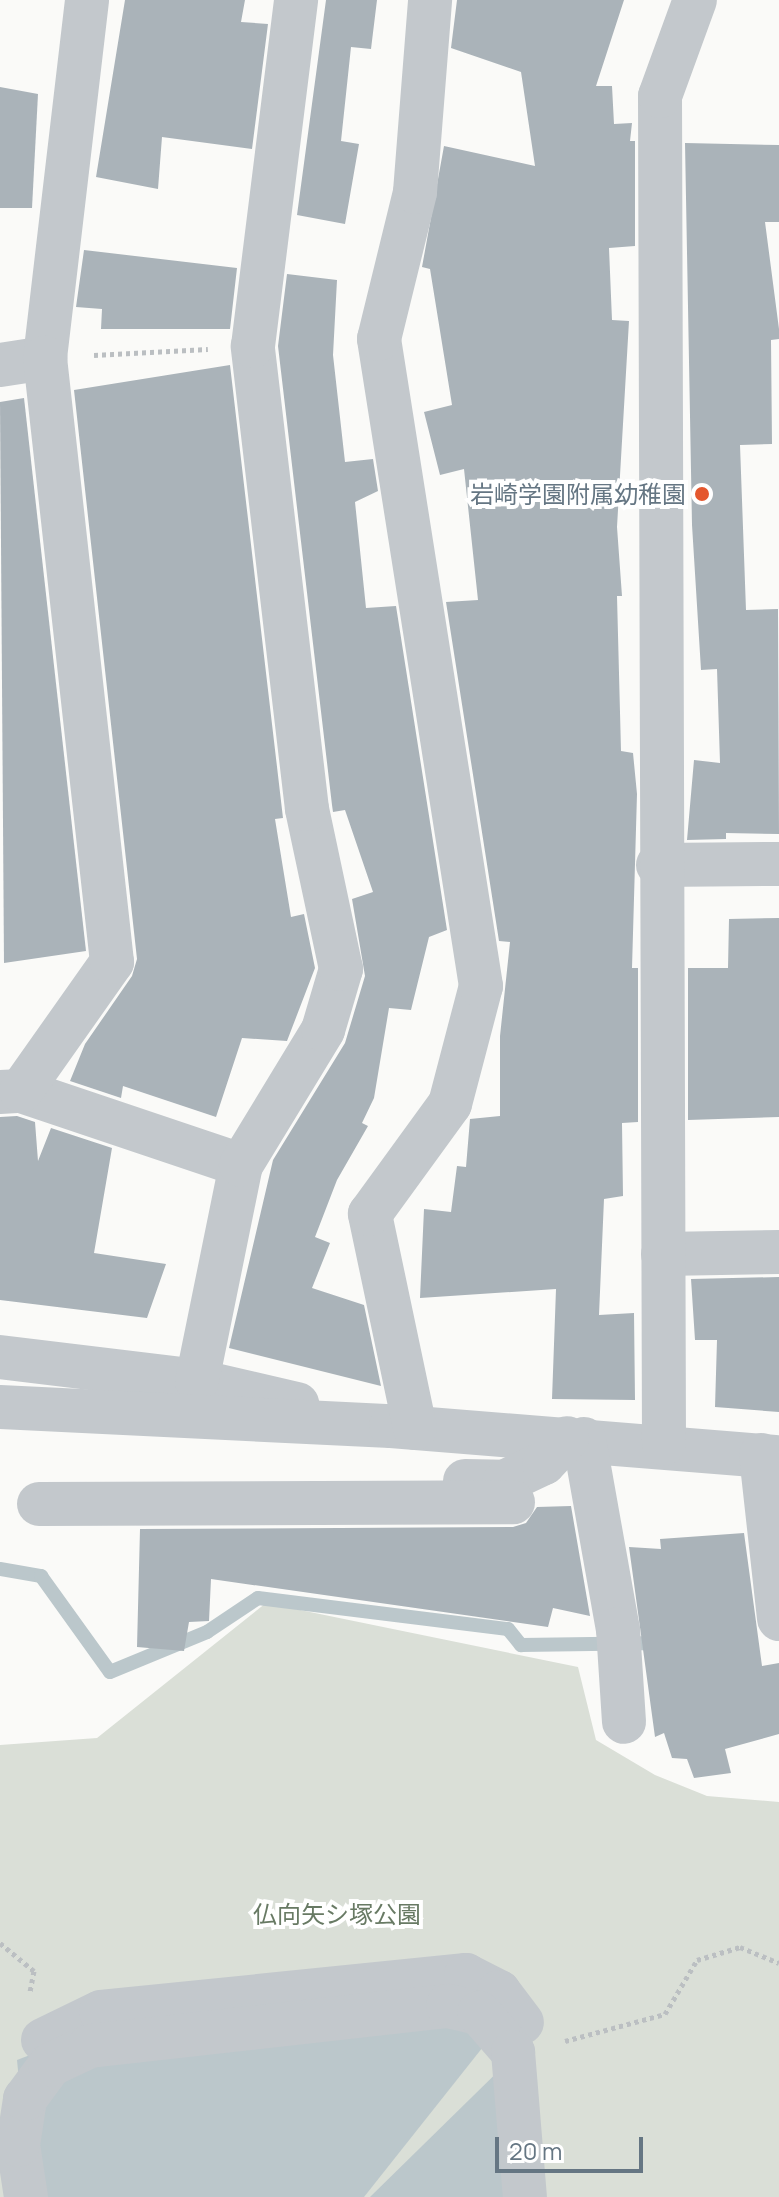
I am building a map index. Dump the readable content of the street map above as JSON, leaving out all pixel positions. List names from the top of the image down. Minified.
{"parks":["仏向矢シ塚公園"],"places":["岩崎学園附属幼稚園"],"scale_bar":"20 m"}
